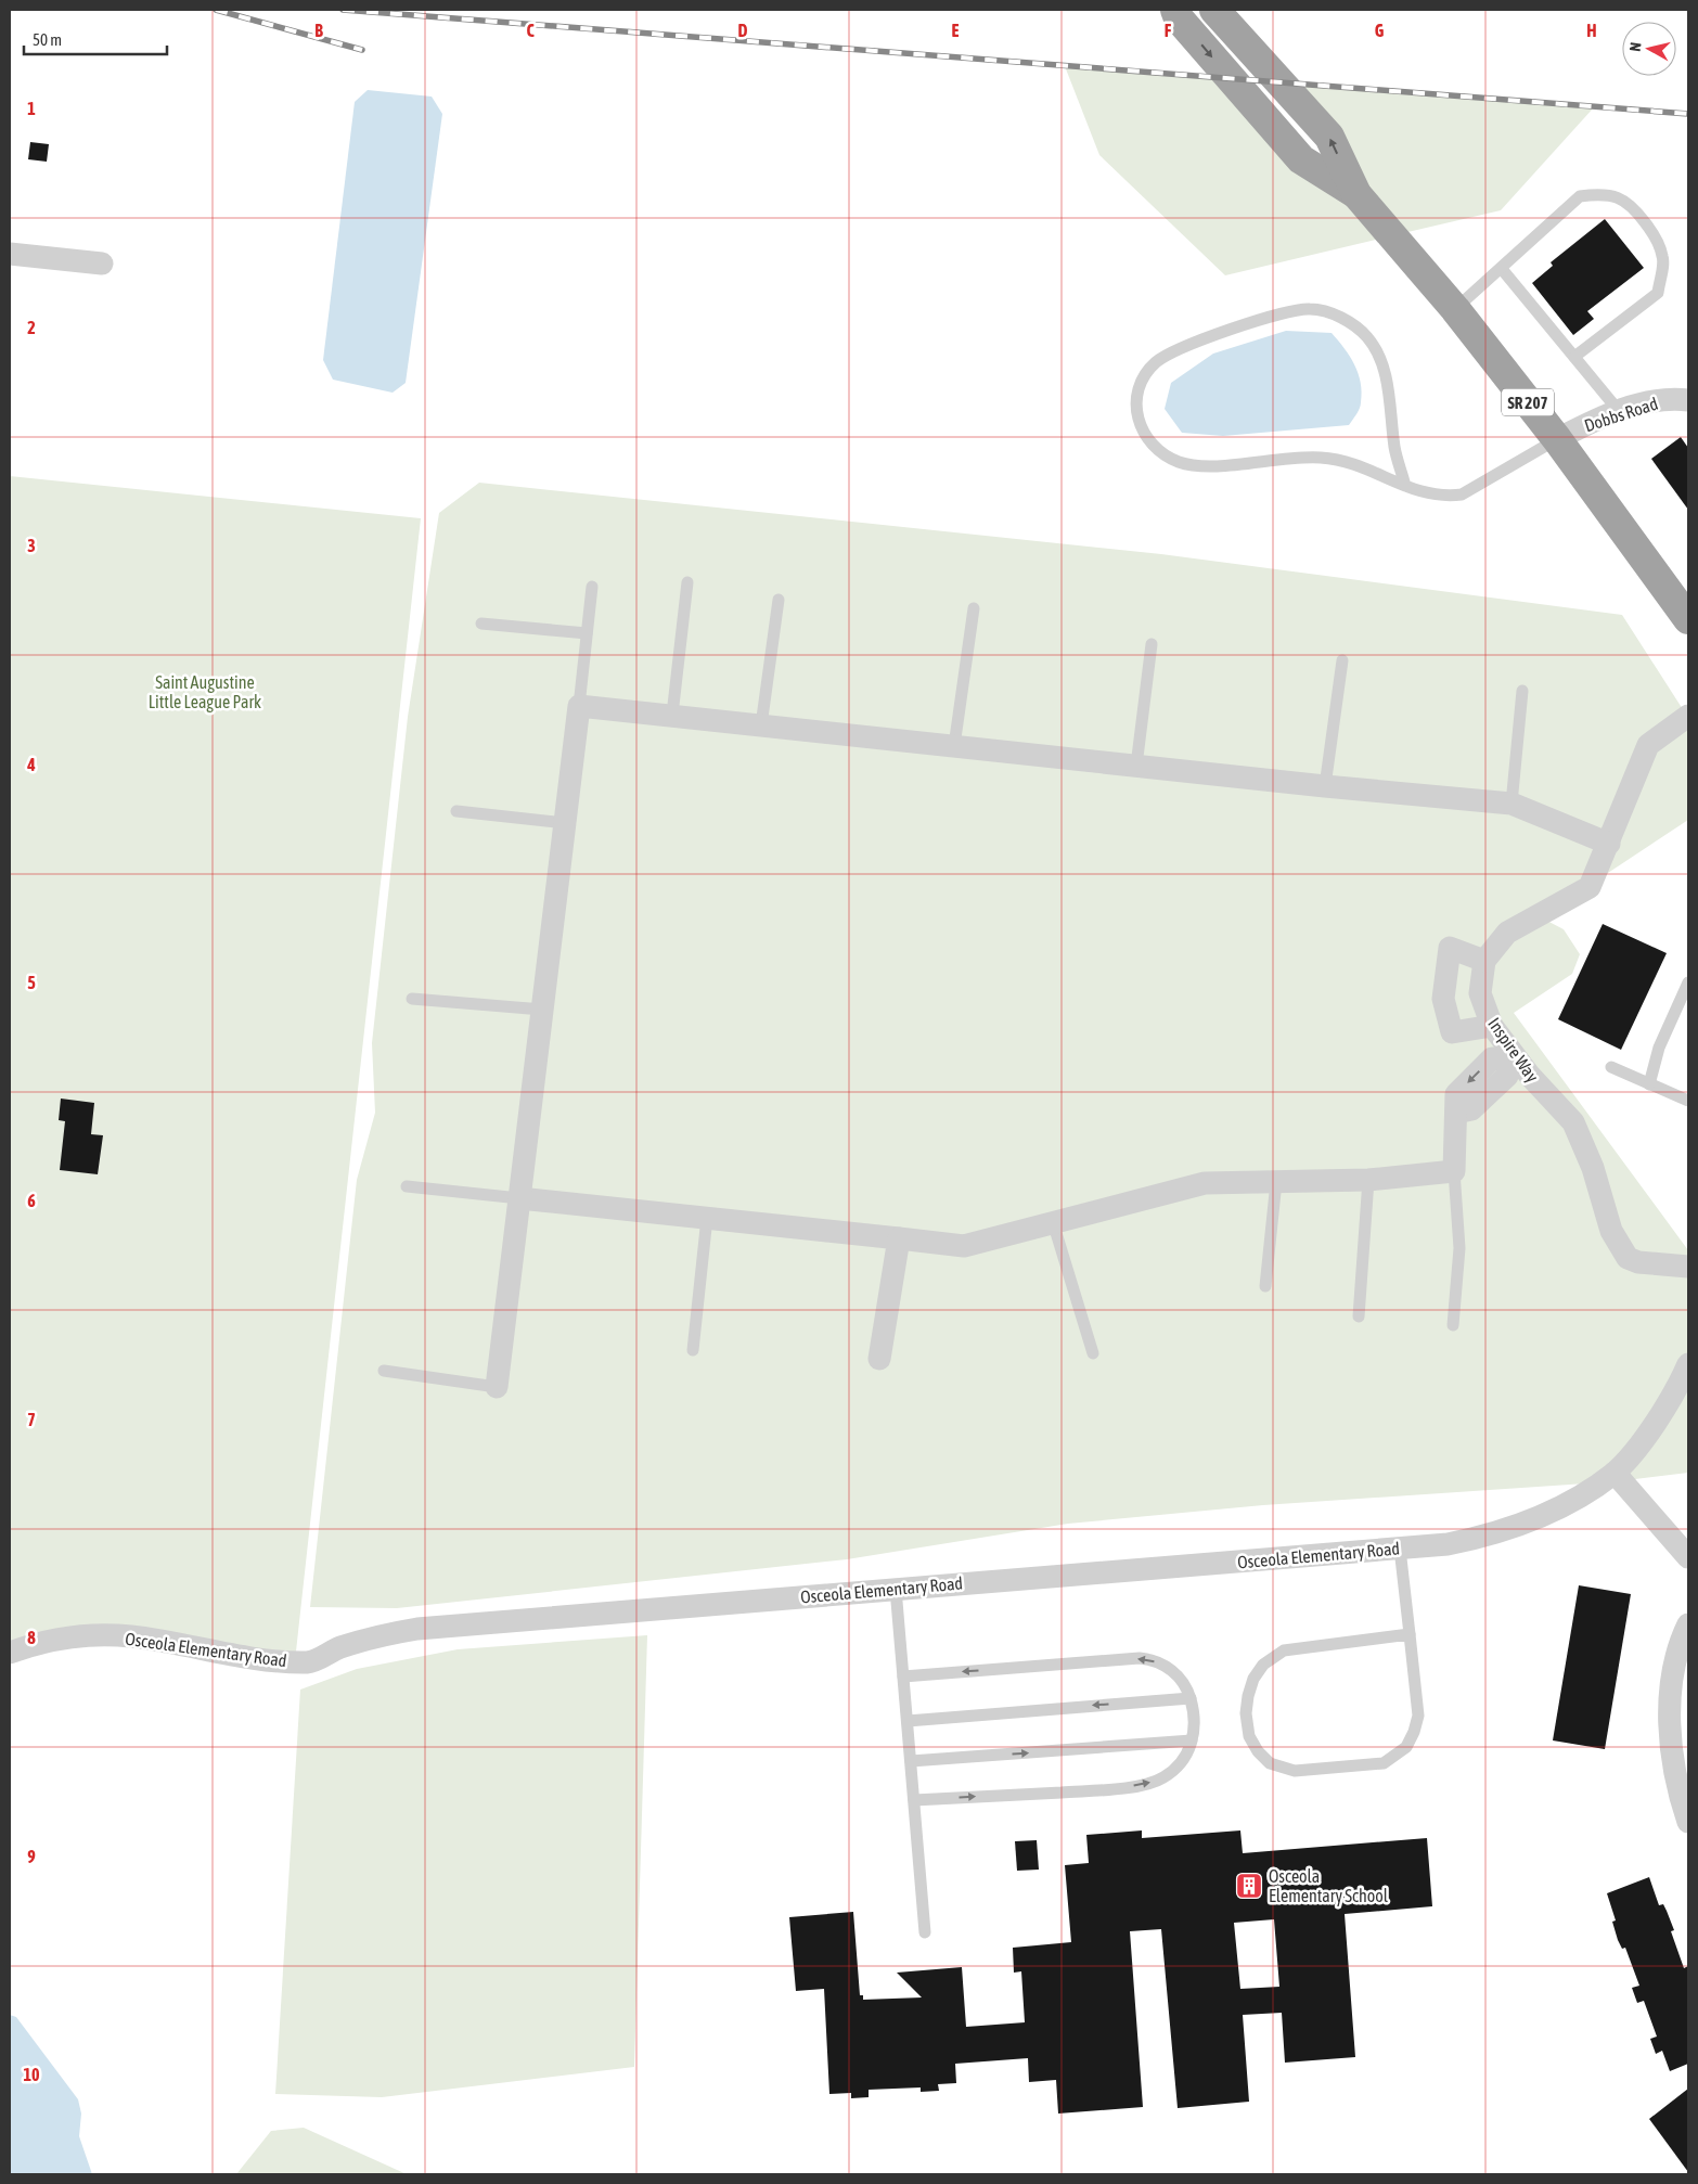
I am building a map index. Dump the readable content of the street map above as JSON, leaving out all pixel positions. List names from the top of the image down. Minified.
{"streets":{"highway":["SR 207"],"street":["Dobbs Road","Inspire Way","Osceola Elementary Road"]},"crossings":[["SR 207","Dobbs Road"]],"parks":["Saint Augustine Little League Park"],"places":{"building":["Osceola Elementary School"]},"scale_bar":"50 m","north":"left","grid":{"columns":["B","C","D","E","F","G","H"],"rows":["1","2","3","4","5","6","7","8","9","10"]}}
